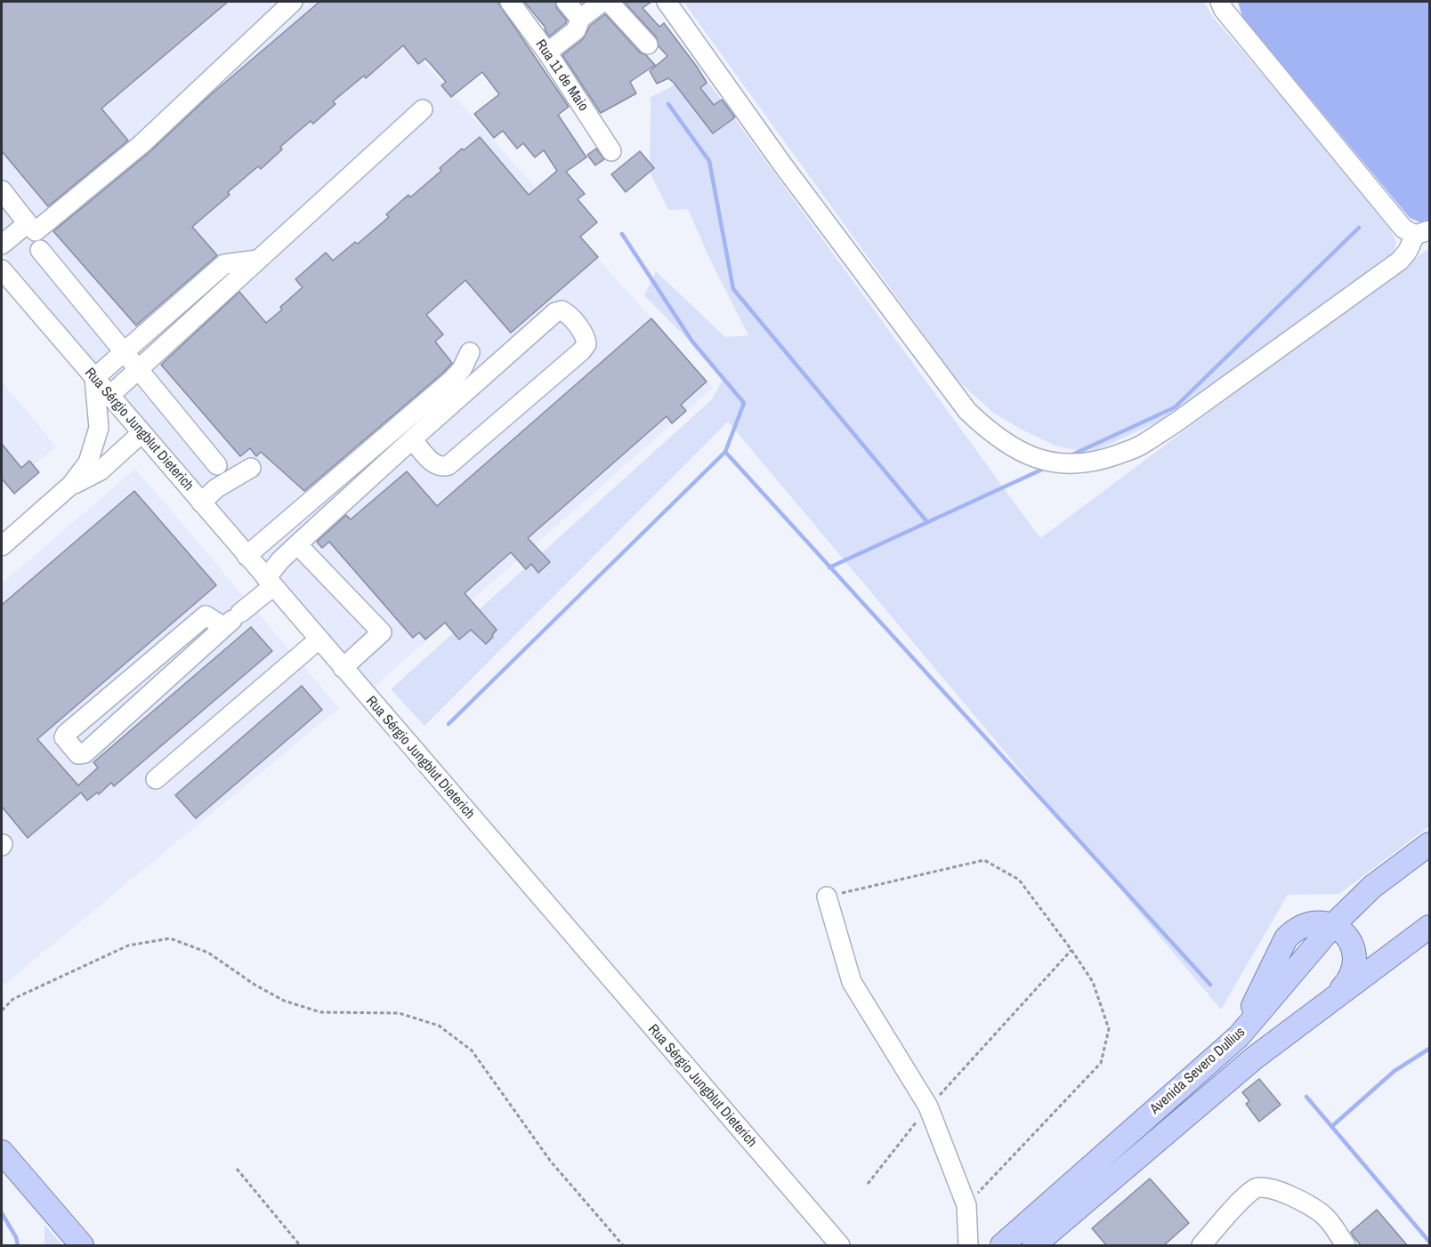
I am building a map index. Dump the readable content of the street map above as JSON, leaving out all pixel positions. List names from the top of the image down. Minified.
{"streets":{"main road":["Avenida Severo Dullius"],"street":["Rua 11 de Maio","Rua Sérgio Jungblut Dieterich"]}}
